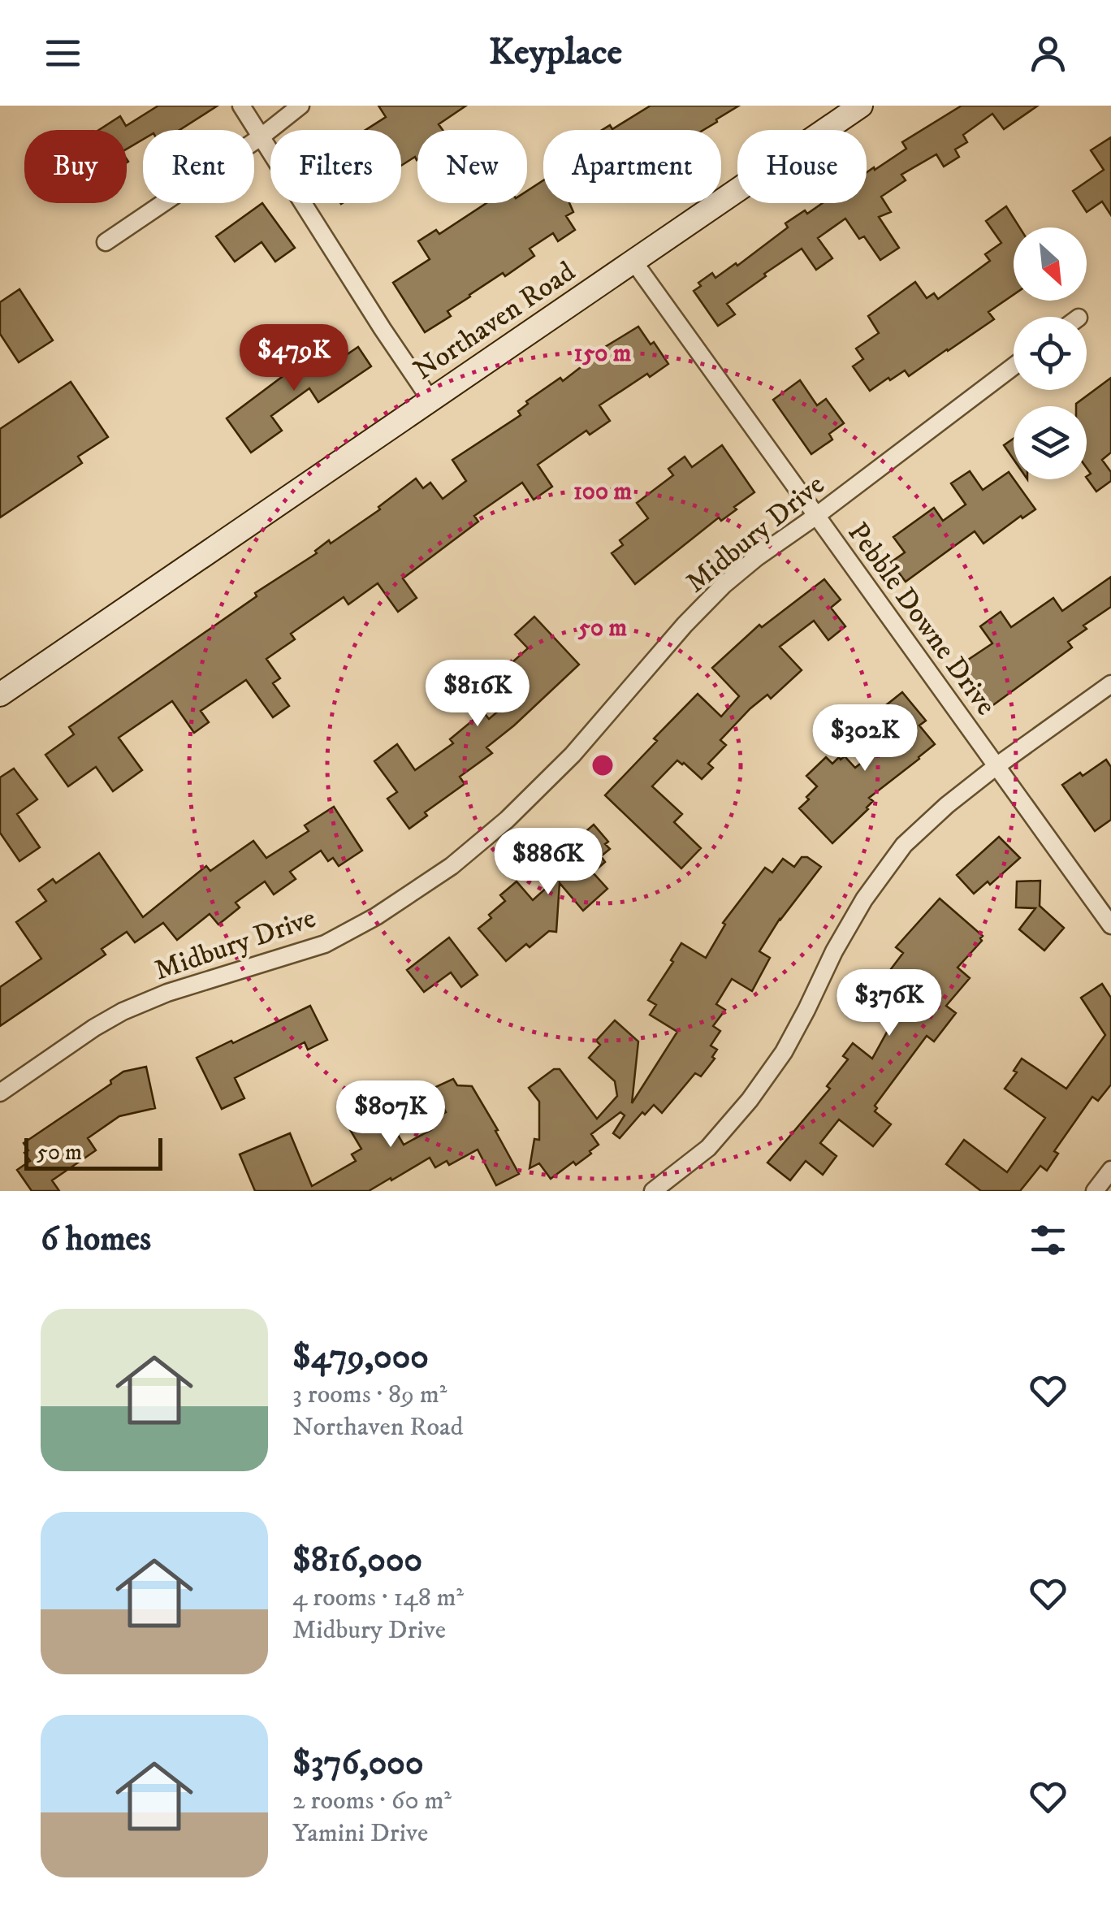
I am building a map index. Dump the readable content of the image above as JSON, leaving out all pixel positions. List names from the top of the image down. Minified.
{"streets":{"street":["Northaven Road","Midbury Drive","Pebble Downe Drive"]},"crossings":[["Northaven Road","Pebble Downe Drive"],["Midbury Drive","Pebble Downe Drive"]],"scale_bar":"50 m","north":"bottom right","page":{"header":"Keyplace","chip":["Buy","Rent","Filters","New","Apartment","House"],"price":["$479K","$816K","$302K","$886K","$376K","$807K"],"scale":"50 m","heading":"6 homes","list":[{"name":"$479,000","note":"3 rooms · 89 m² · Northaven Road"},{"name":"$816,000","note":"4 rooms · 148 m² · Midbury Drive"},{"name":"$376,000","note":"2 rooms · 60 m² · Yamini Drive"}]},"rings":["150 m","100 m","50 m"]}
